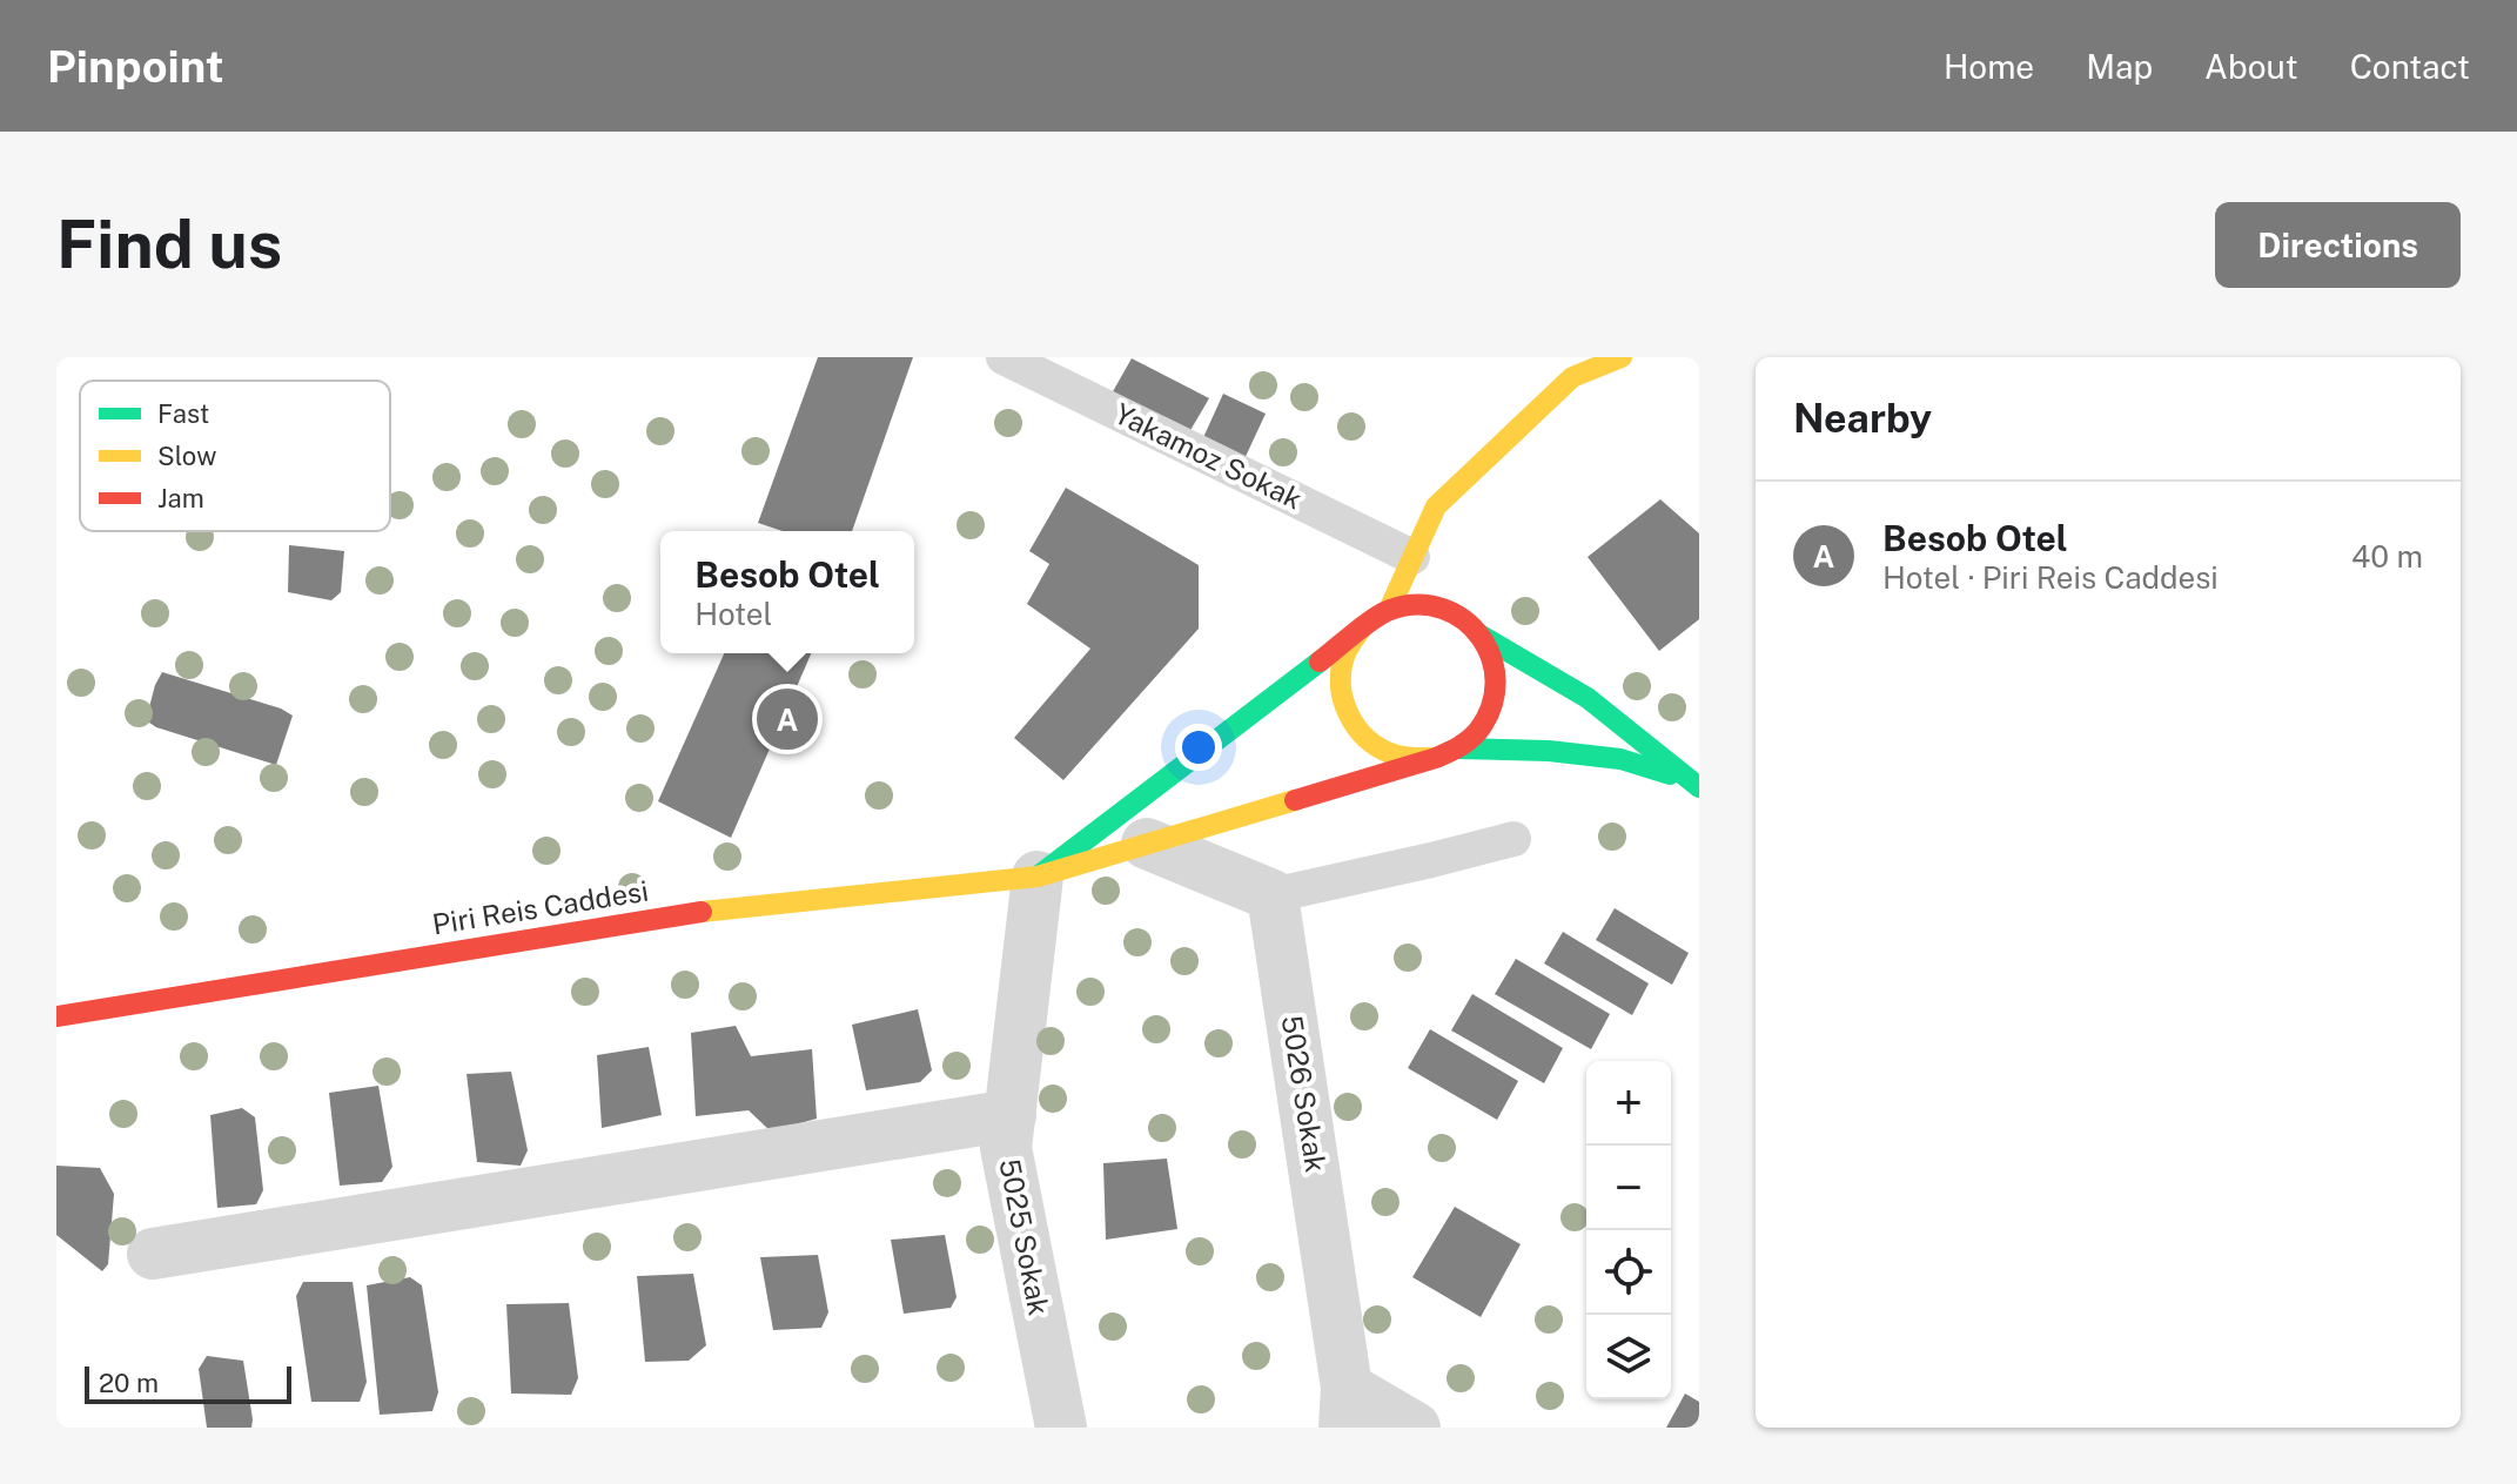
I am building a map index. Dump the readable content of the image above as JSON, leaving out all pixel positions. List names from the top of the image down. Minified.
{"streets":{"main road":["Piri Reis Caddesi"],"street":["5026 Sokak","5025 Sokak"],"lane":["Yakamoz Sokak"]},"crossings":[["Piri Reis Caddesi","5025 Sokak"]],"legend":["Fast","Slow","Jam"],"scale_bar":"20 m","page":{"header":"Pinpoint","nav":["Home","Map","About","Contact"],"buttons":"Directions","title":"Find us","heading":"Nearby","list":[{"mark":"A","name":"Besob Otel","note":"Hotel · Piri Reis Caddesi","value":"40 m"}],"popup":["Besob Otel","Hotel"],"pins":"A","map_buttons":["+","−"],"scale":"20 m"}}
